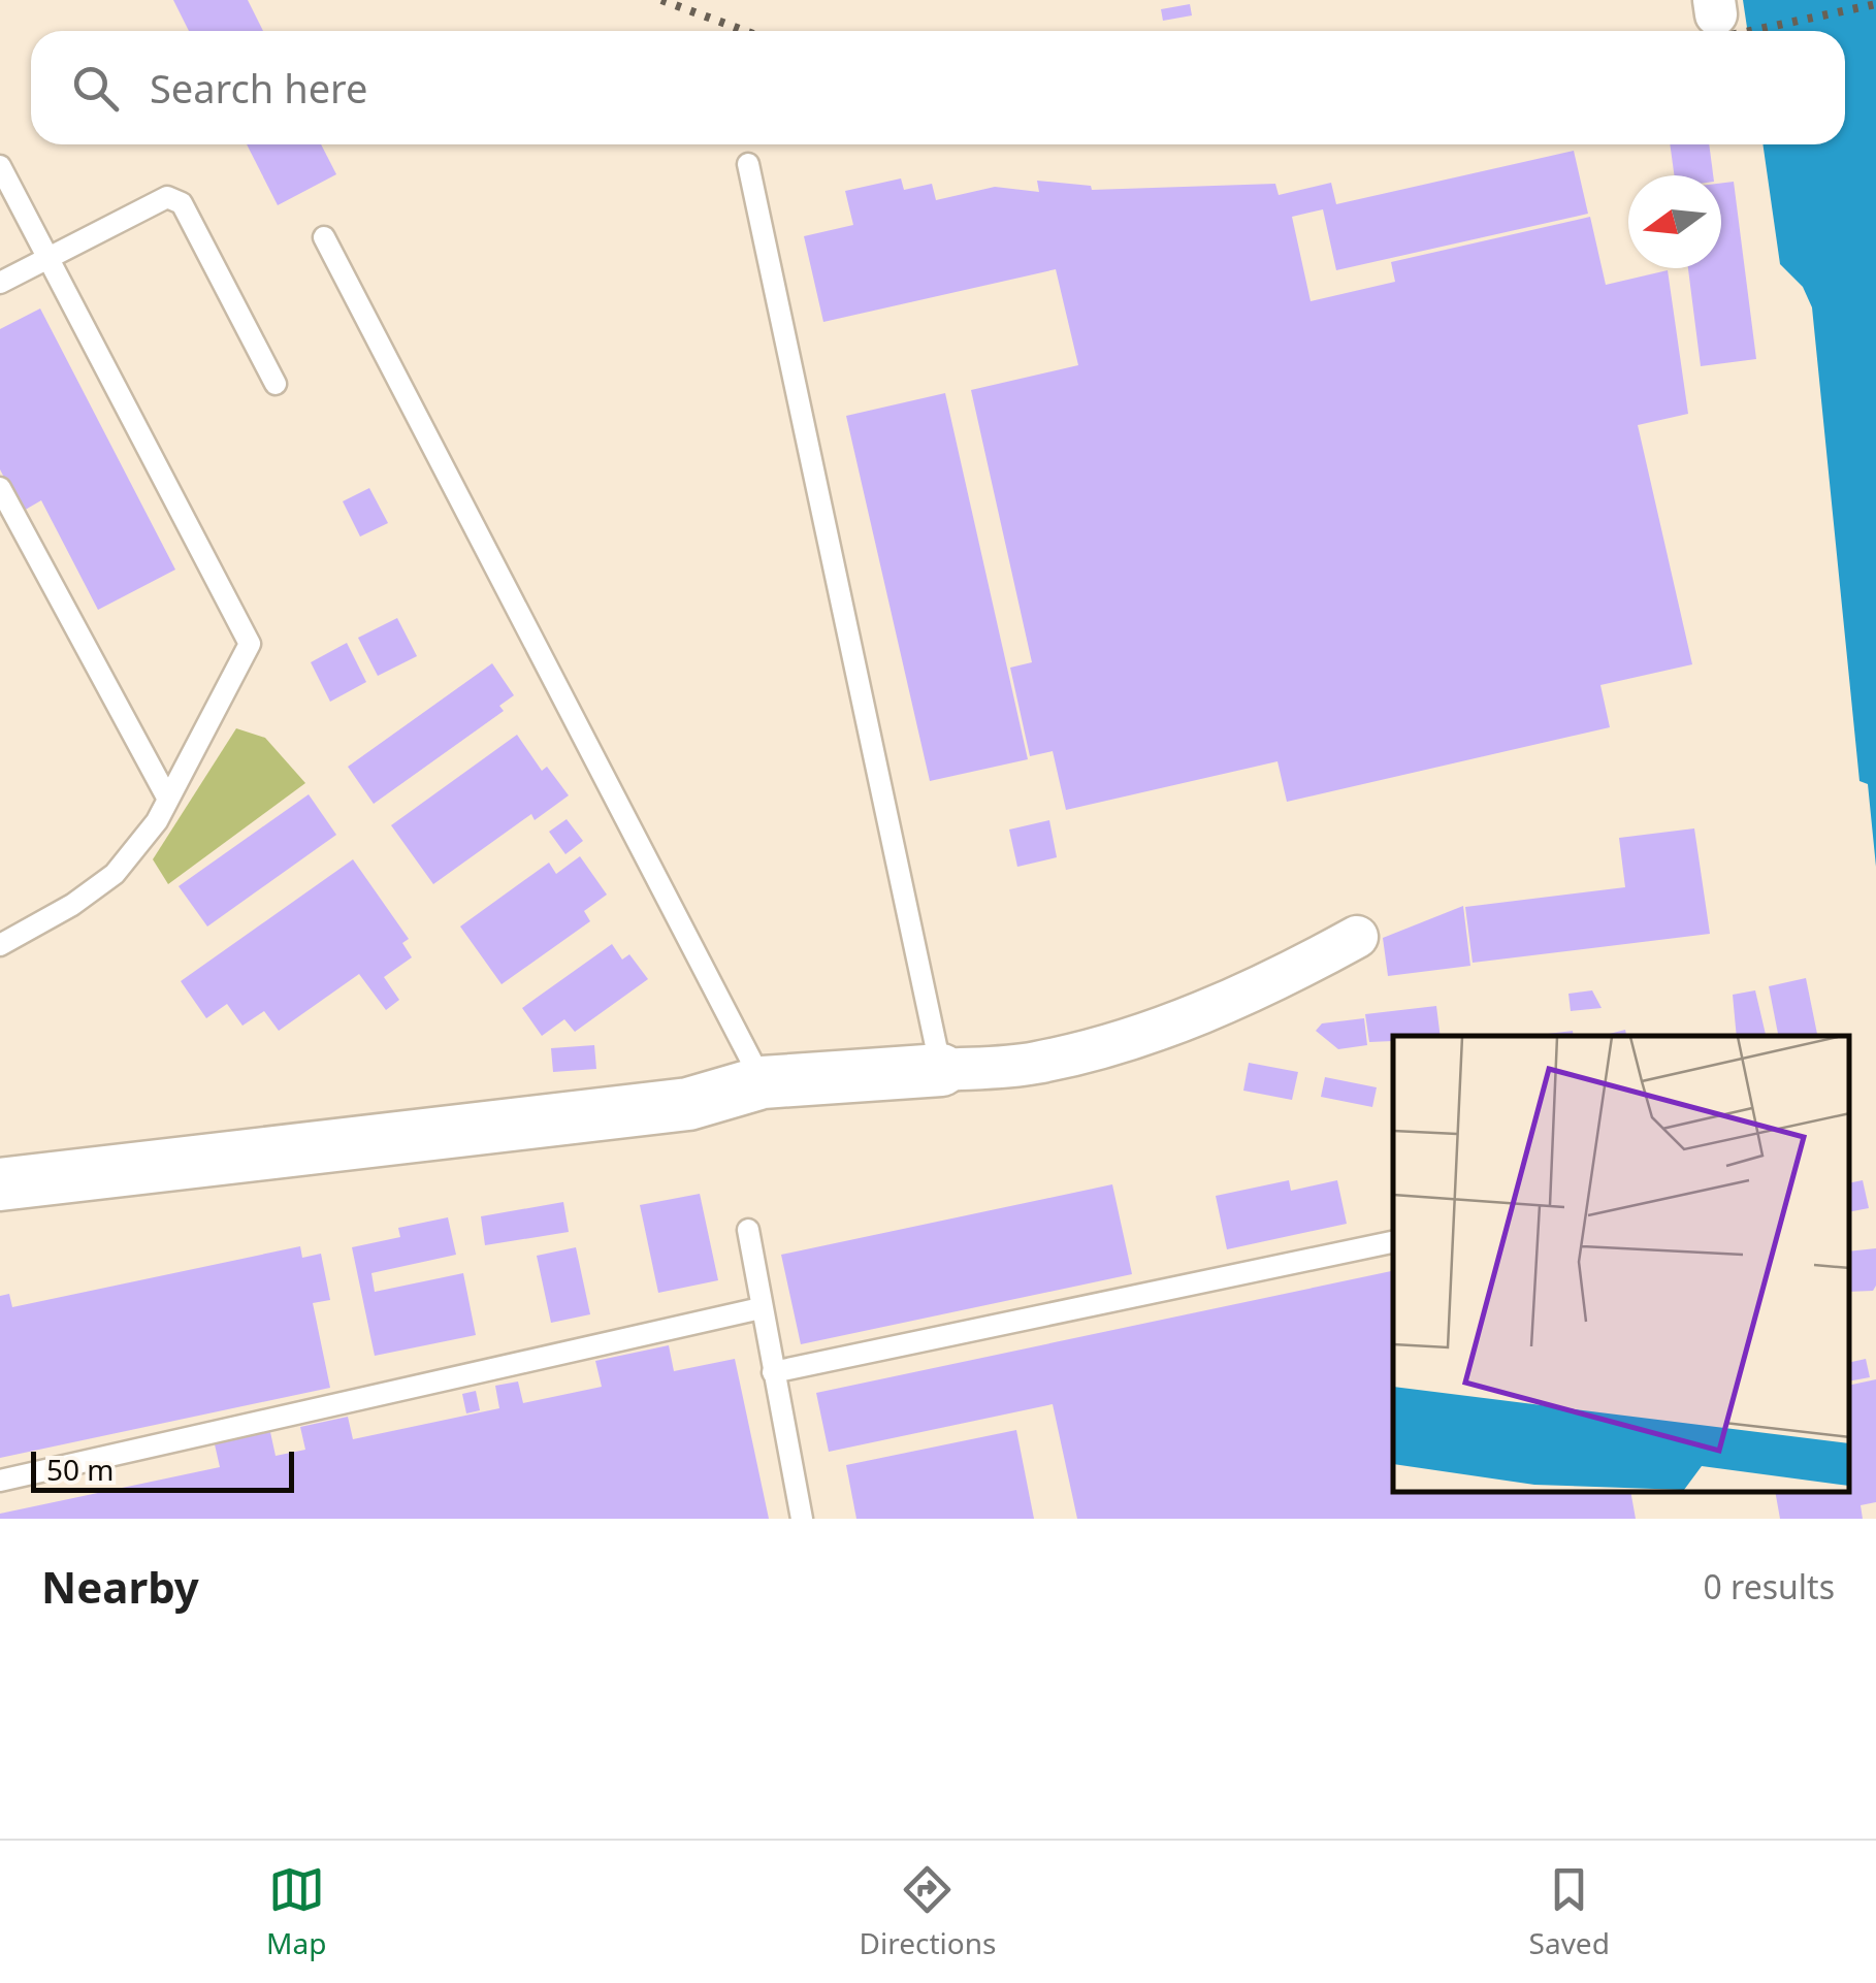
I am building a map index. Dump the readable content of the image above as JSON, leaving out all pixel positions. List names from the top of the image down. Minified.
{"scale_bar":"50 m","north":"left","page":{"search":"Search here","scale":"50 m","heading":["Nearby","0 results"],"nav":["Map","Directions","Saved"]}}
